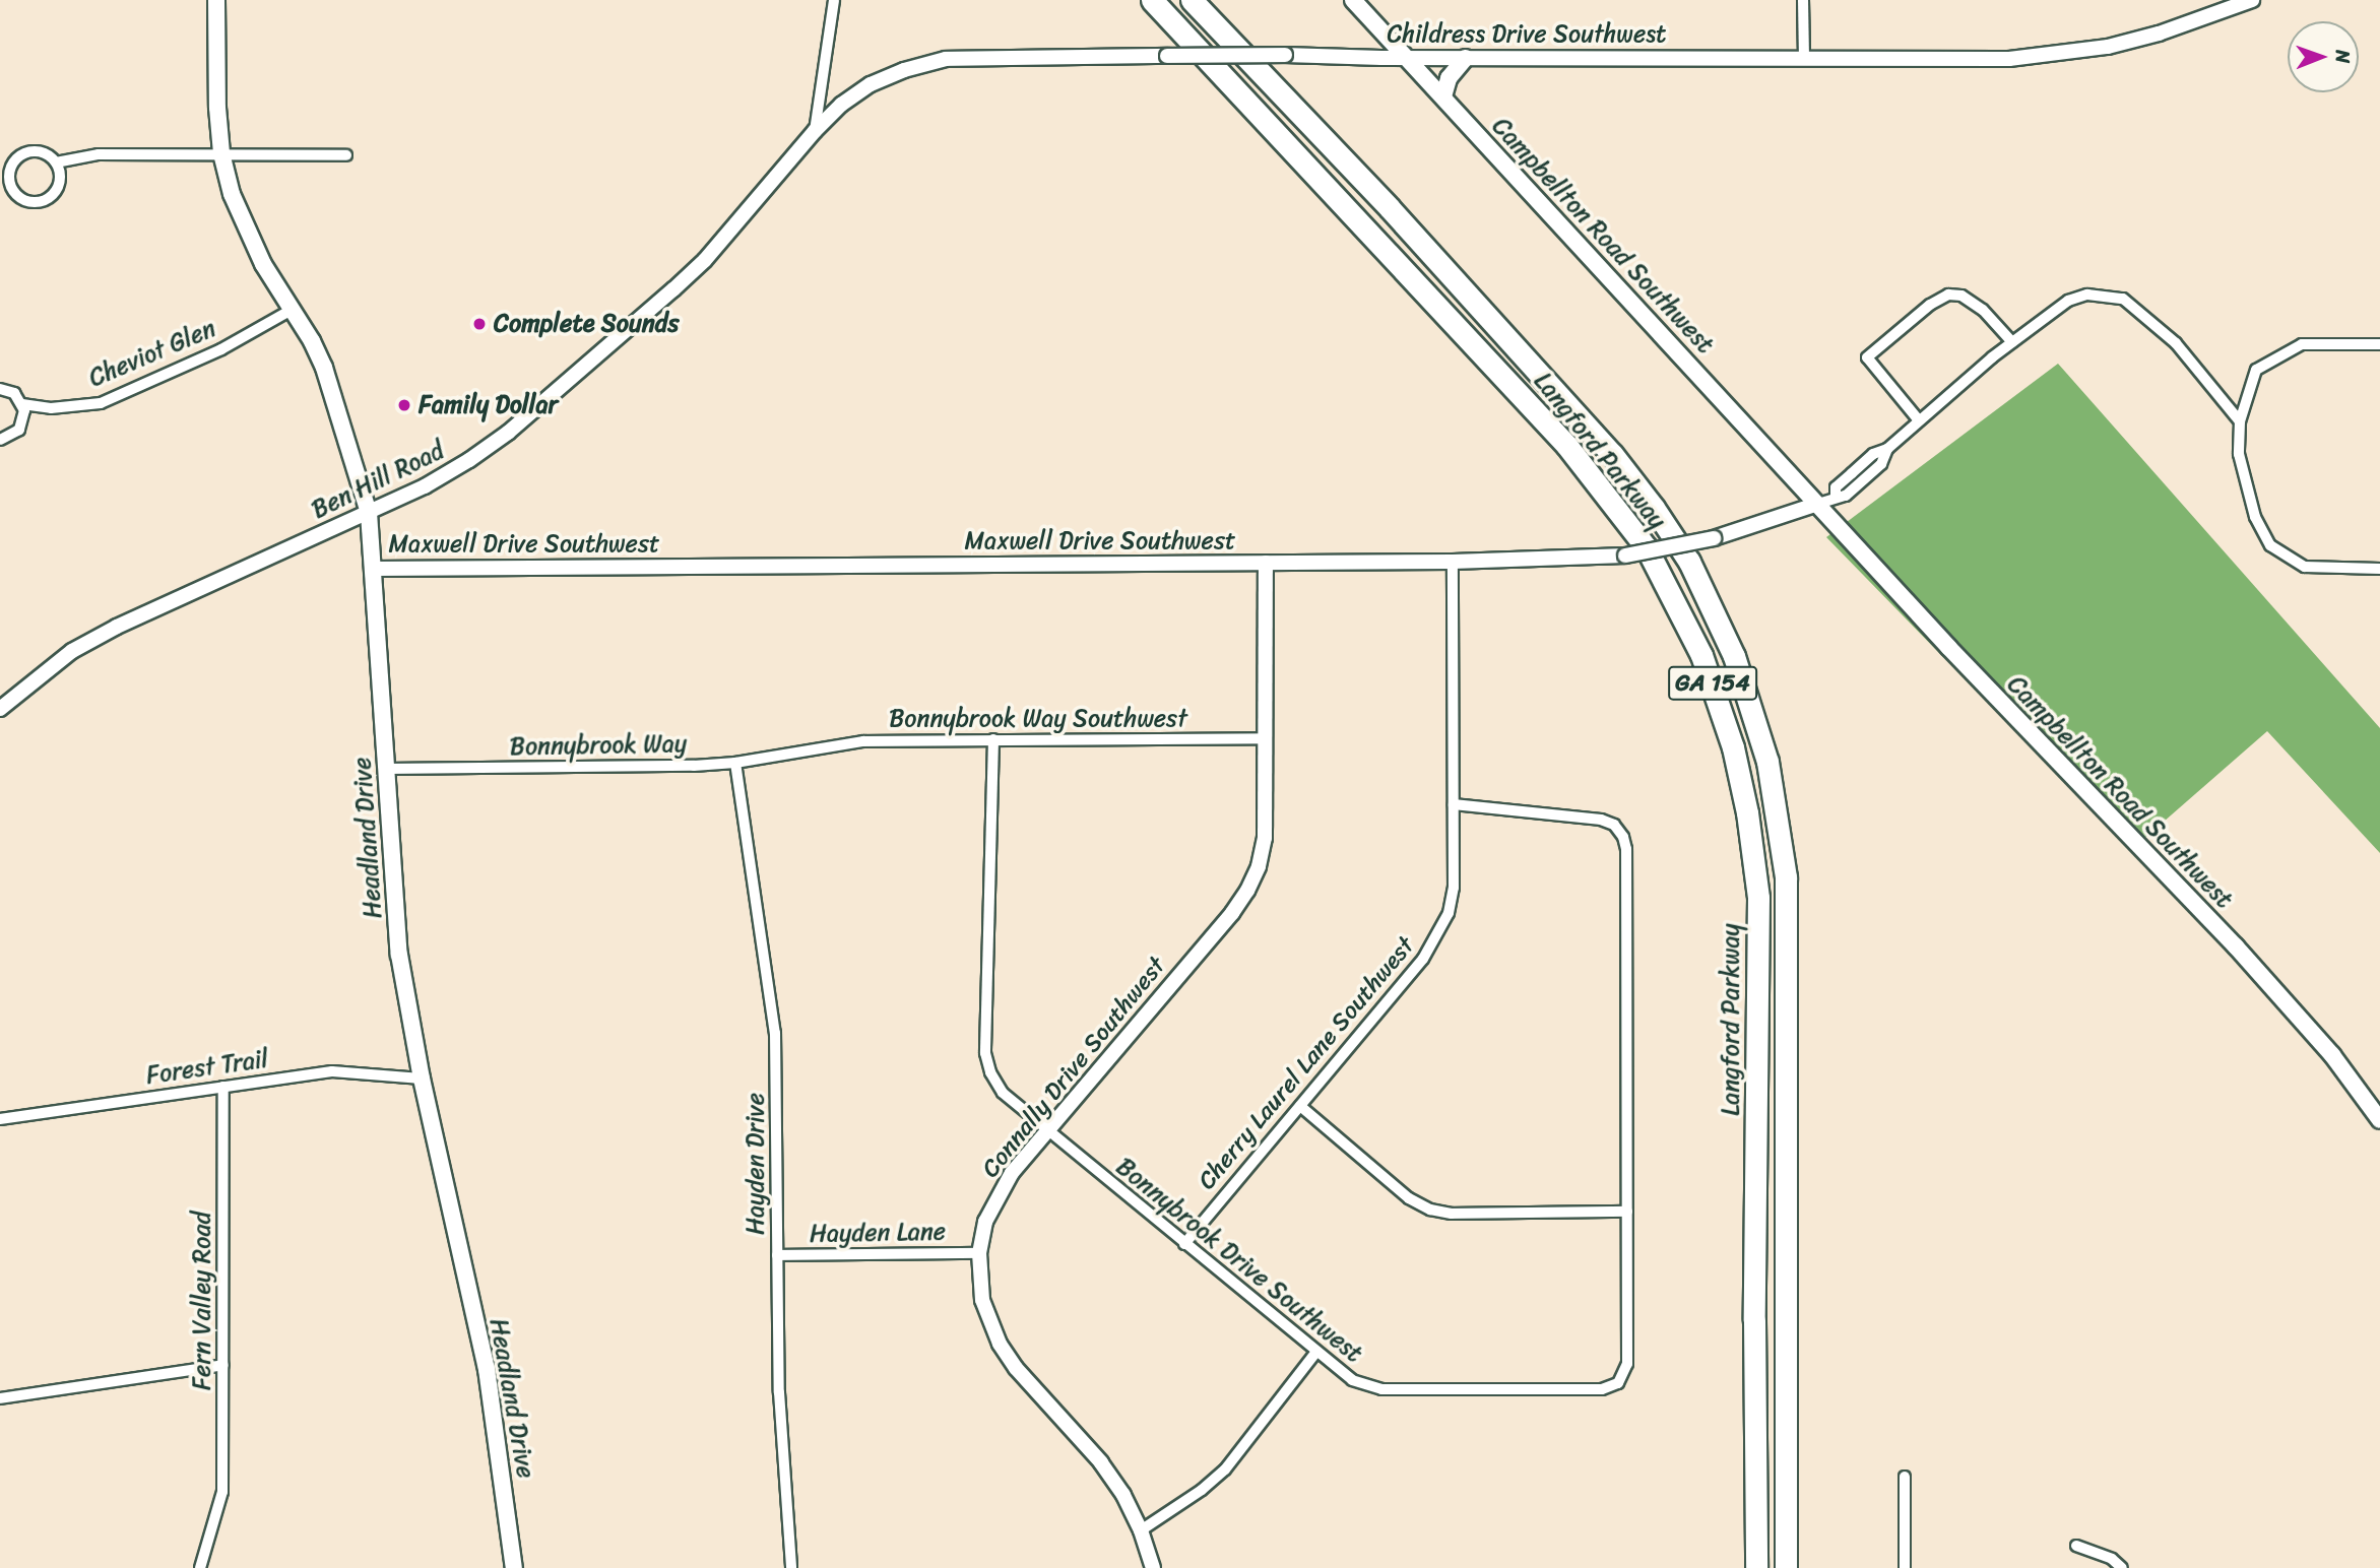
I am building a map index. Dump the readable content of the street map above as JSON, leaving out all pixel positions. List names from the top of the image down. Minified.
{"streets":{"highway":["Langford Parkway","GA 154"],"main road":["Campbellton Road Southwest","Headland Drive"],"street":["Childress Drive Southwest","Cheviot Glen","Ben Hill Road","Maxwell Drive Southwest","Bonnybrook Way Southwest","Bonnybrook Way","Cherry Laurel Lane Southwest","Forest Trail","Connally Drive Southwest","Hayden Drive","Hayden Lane","Bonnybrook Drive Southwest","Fern Valley Road"]},"crossings":[["Childress Drive Southwest","Campbellton Road Southwest"],["Childress Drive Southwest","Ben Hill Road"],["Campbellton Road Southwest","Maxwell Drive Southwest"],["Cheviot Glen","Headland Drive"],["Ben Hill Road","Headland Drive"],["Maxwell Drive Southwest","Headland Drive"],["Maxwell Drive Southwest","Cherry Laurel Lane Southwest"],["Maxwell Drive Southwest","Connally Drive Southwest"],["Bonnybrook Way Southwest","Bonnybrook Way"],["Bonnybrook Way Southwest","Connally Drive Southwest"],["Bonnybrook Way Southwest","Bonnybrook Drive Southwest"],["Bonnybrook Way","Headland Drive"],["Bonnybrook Way","Hayden Drive"],["Headland Drive","Forest Trail"],["Cherry Laurel Lane Southwest","Bonnybrook Drive Southwest"],["Forest Trail","Fern Valley Road"],["Connally Drive Southwest","Hayden Lane"],["Connally Drive Southwest","Bonnybrook Drive Southwest"],["Hayden Drive","Hayden Lane"]],"places":["Complete Sounds","Family Dollar"],"north":"right"}
